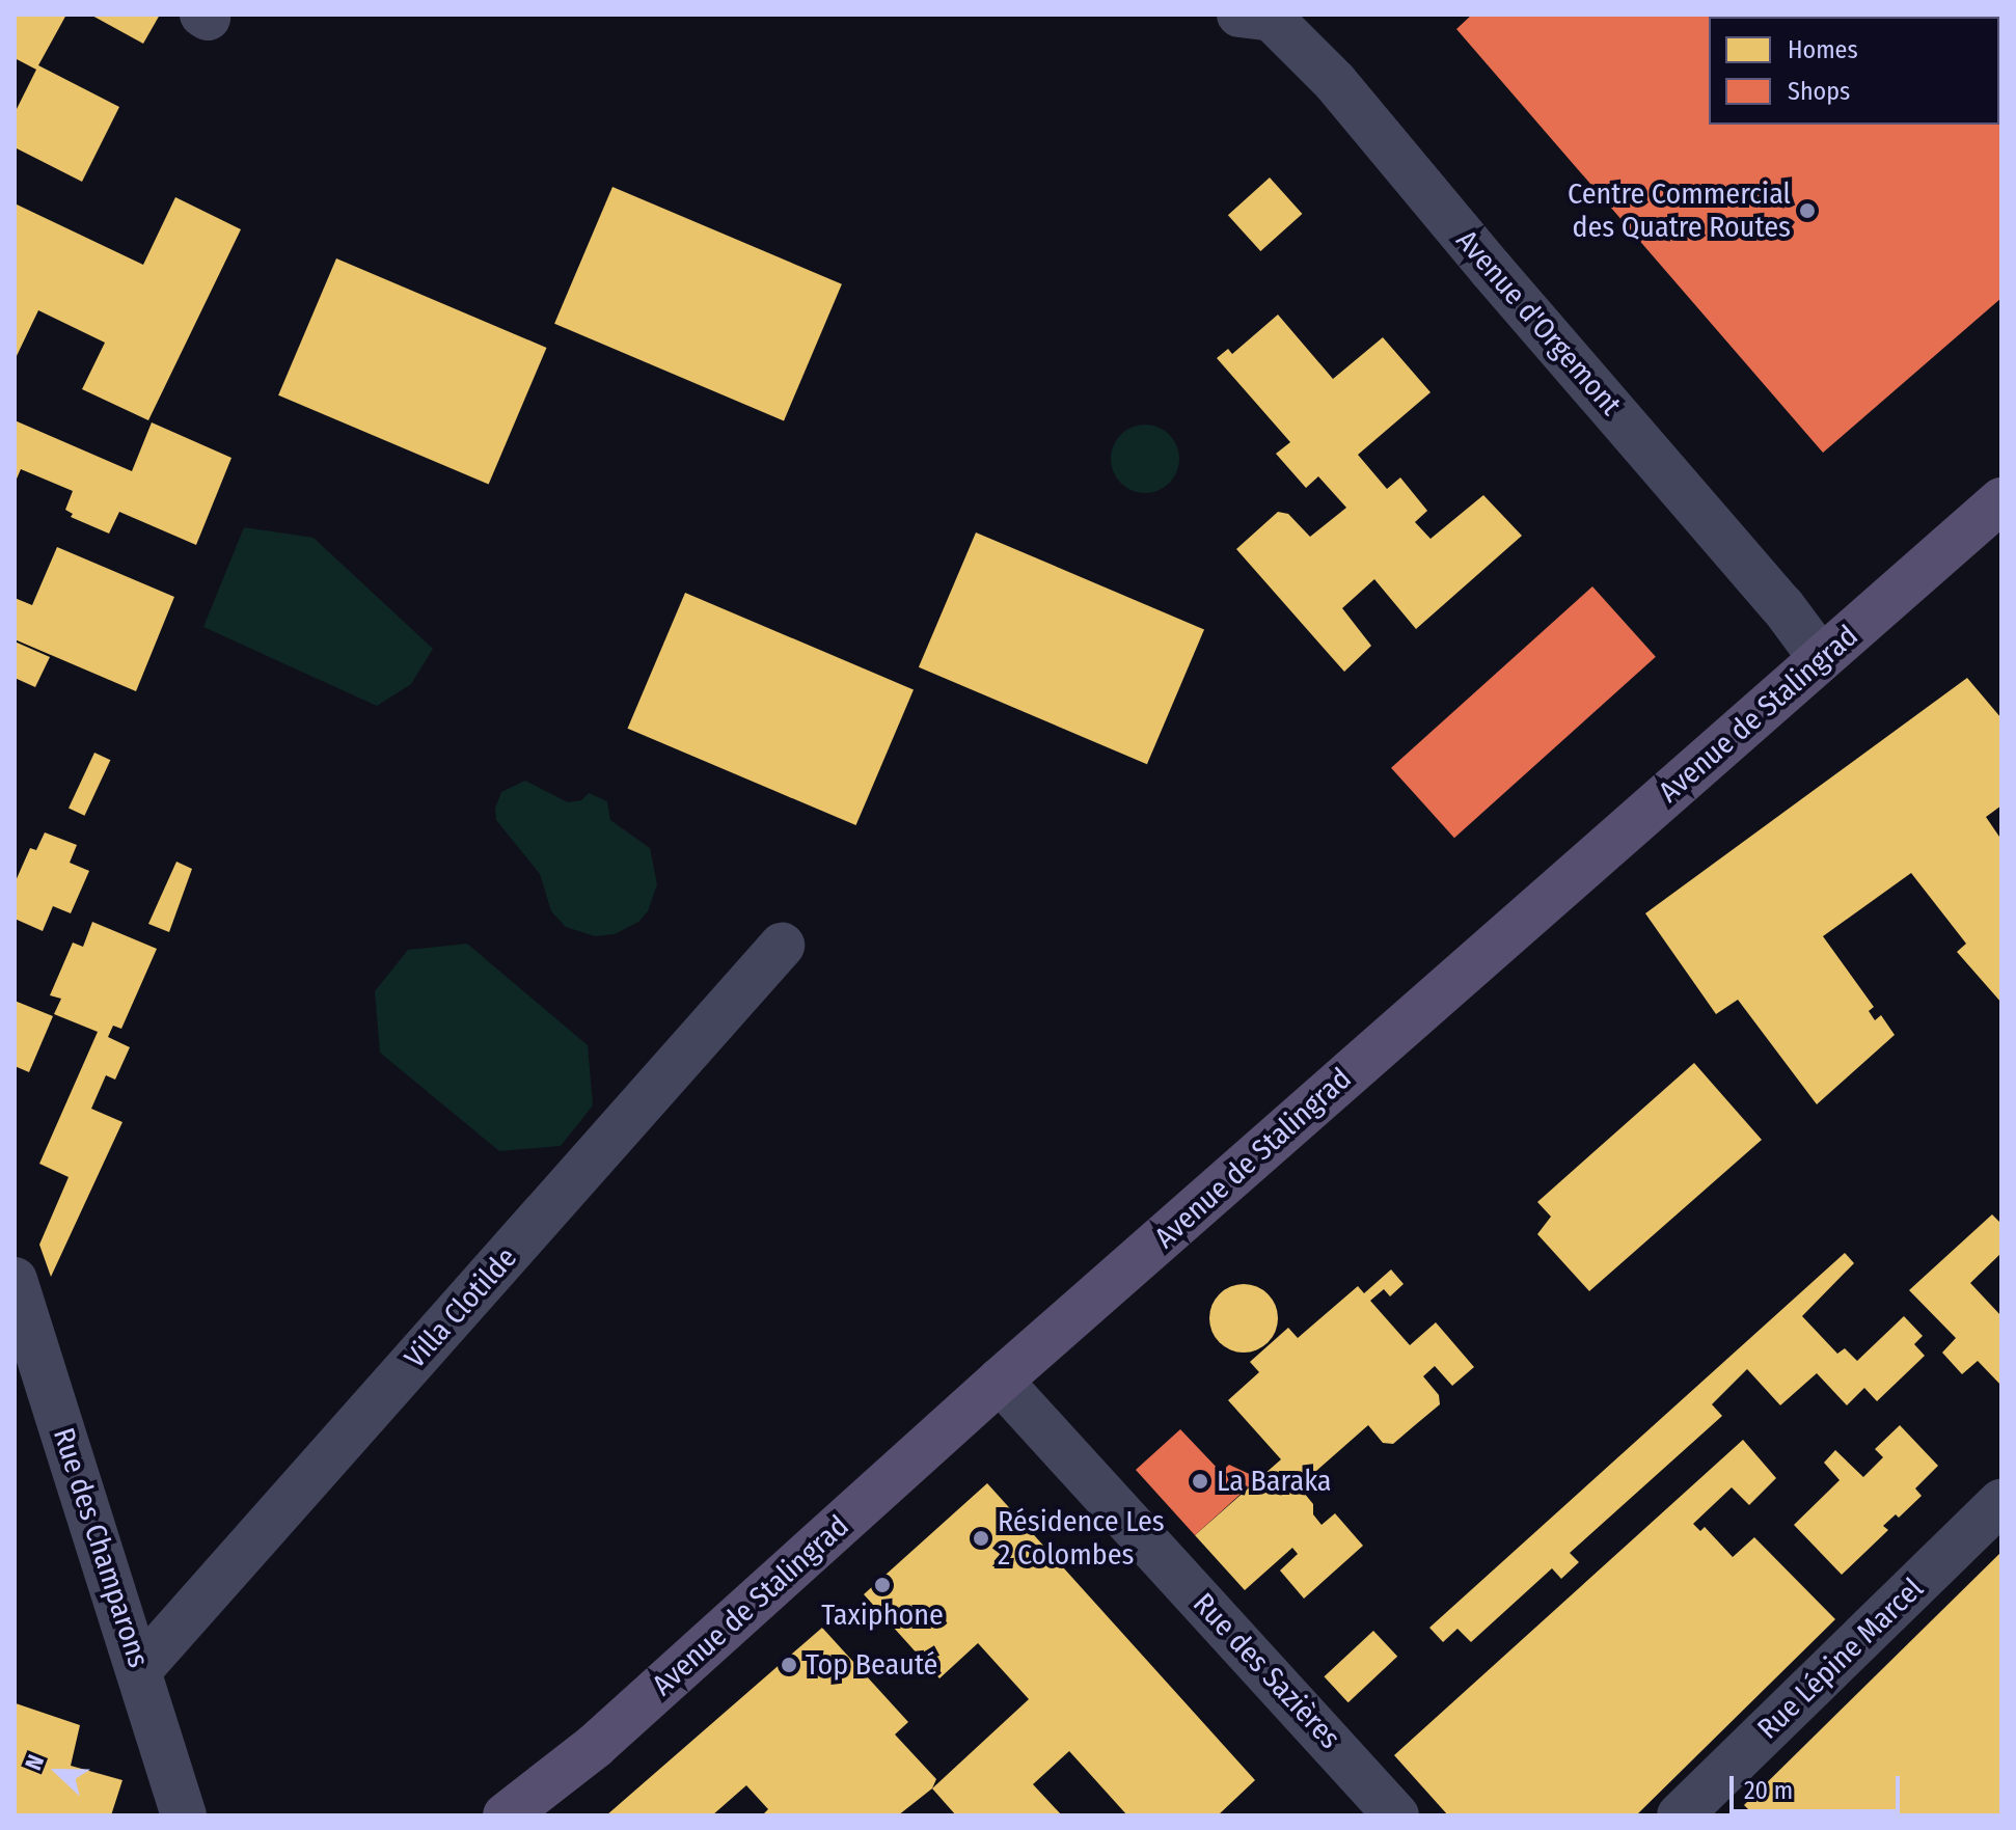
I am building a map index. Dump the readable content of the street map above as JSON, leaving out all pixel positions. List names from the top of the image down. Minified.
{"streets":{"main road":["Avenue de Stalingrad"],"street":["Avenue d'Orgemont","Villa Clotilde","Rue des Champarons","Rue Lépine Marcel","Rue des Sazières"]},"crossings":[["Avenue d'Orgemont","Avenue de Stalingrad"],["Avenue de Stalingrad","Rue des Sazières"],["Villa Clotilde","Rue des Champarons"]],"places":["Centre Commercial des Quatre Routes","La Baraka","Résidence Les 2 Colombes","Taxiphone","Top Beauté"],"legend":["Homes","Shops"],"scale_bar":"20 m","north":"left"}
